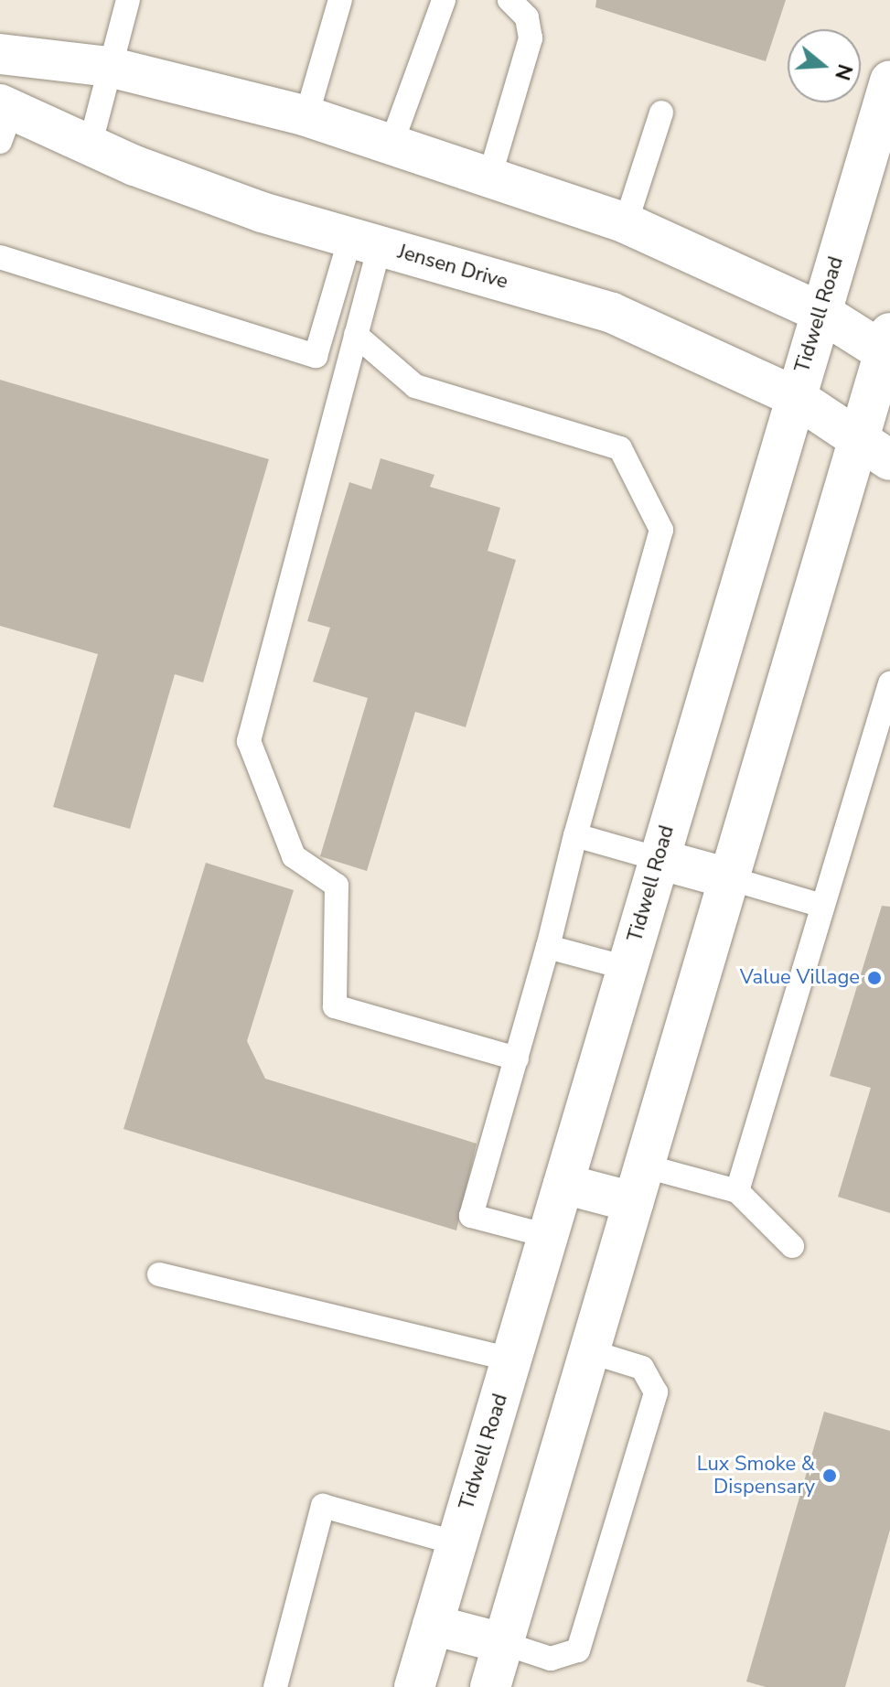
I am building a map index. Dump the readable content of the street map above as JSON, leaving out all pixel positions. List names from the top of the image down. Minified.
{"streets":{"main road":["Jensen Drive","Tidwell Road"]},"crossings":[["Jensen Drive","Tidwell Road"]],"places":["Value Village","Lux Smoke & Dispensary"],"north":"right"}
